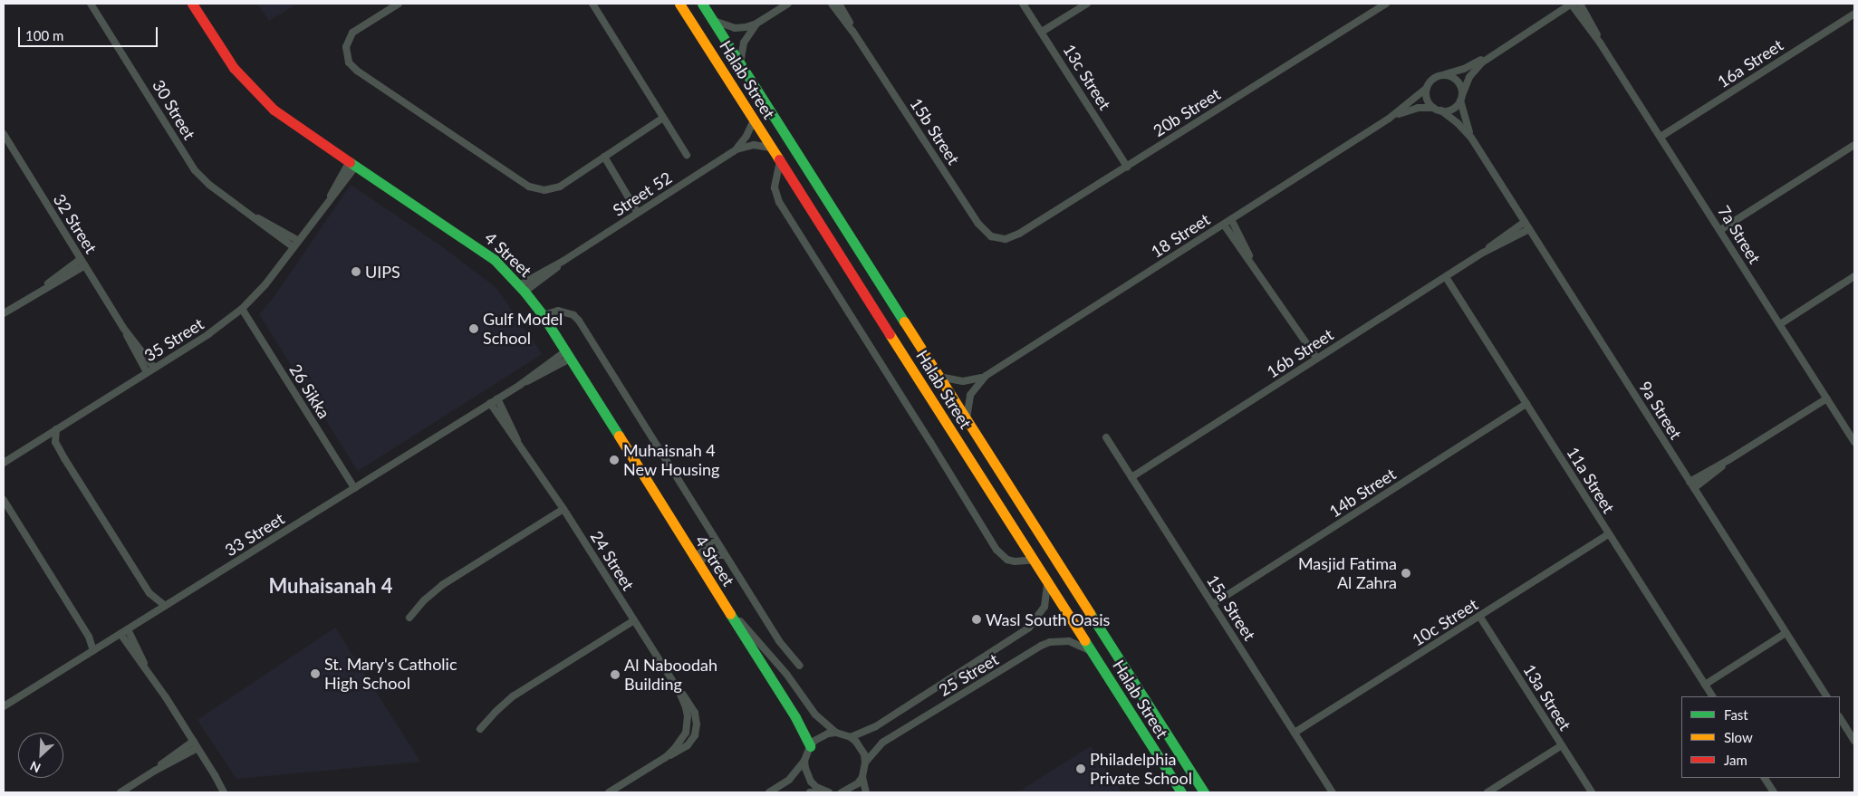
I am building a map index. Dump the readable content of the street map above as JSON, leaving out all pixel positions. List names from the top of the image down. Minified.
{"streets":{"street":["16a Street","13c Street","Halab Street","30 Street","20b Street","15b Street","Street 52","32 Street","7a Street","18 Street","4 Street","35 Street","16b Street","26 Sikka","9a Street","11a Street","14b Street","33 Street","24 Street","15a Street","10c Street","25 Street","13a Street"]},"crossings":[["16a Street","7a Street"],["13c Street","20b Street"],["Halab Street","Street 52"],["Halab Street","18 Street"],["Halab Street","25 Street"],["30 Street","35 Street"],["20b Street","15b Street"],["Street 52","4 Street"],["32 Street","35 Street"],["18 Street","9a Street"],["4 Street","35 Street"],["4 Street","33 Street"],["35 Street","26 Sikka"],["16b Street","9a Street"],["16b Street","11a Street"],["16b Street","15a Street"],["26 Sikka","33 Street"],["11a Street","14b Street"],["11a Street","10c Street"],["14b Street","15a Street"],["33 Street","24 Street"],["15a Street","10c Street"],["10c Street","13a Street"]],"districts":["Muhaisanah 4"],"places":["UIPS","Gulf Model School","Muhaisnah 4 New Housing","Masjid Fatima Al Zahra","Wasl South Oasis","St. Mary's Catholic High School","Al Naboodah Building","Philadelphia Private School"],"legend":["Fast","Slow","Jam"],"scale_bar":"100 m","north":"bottom left"}
